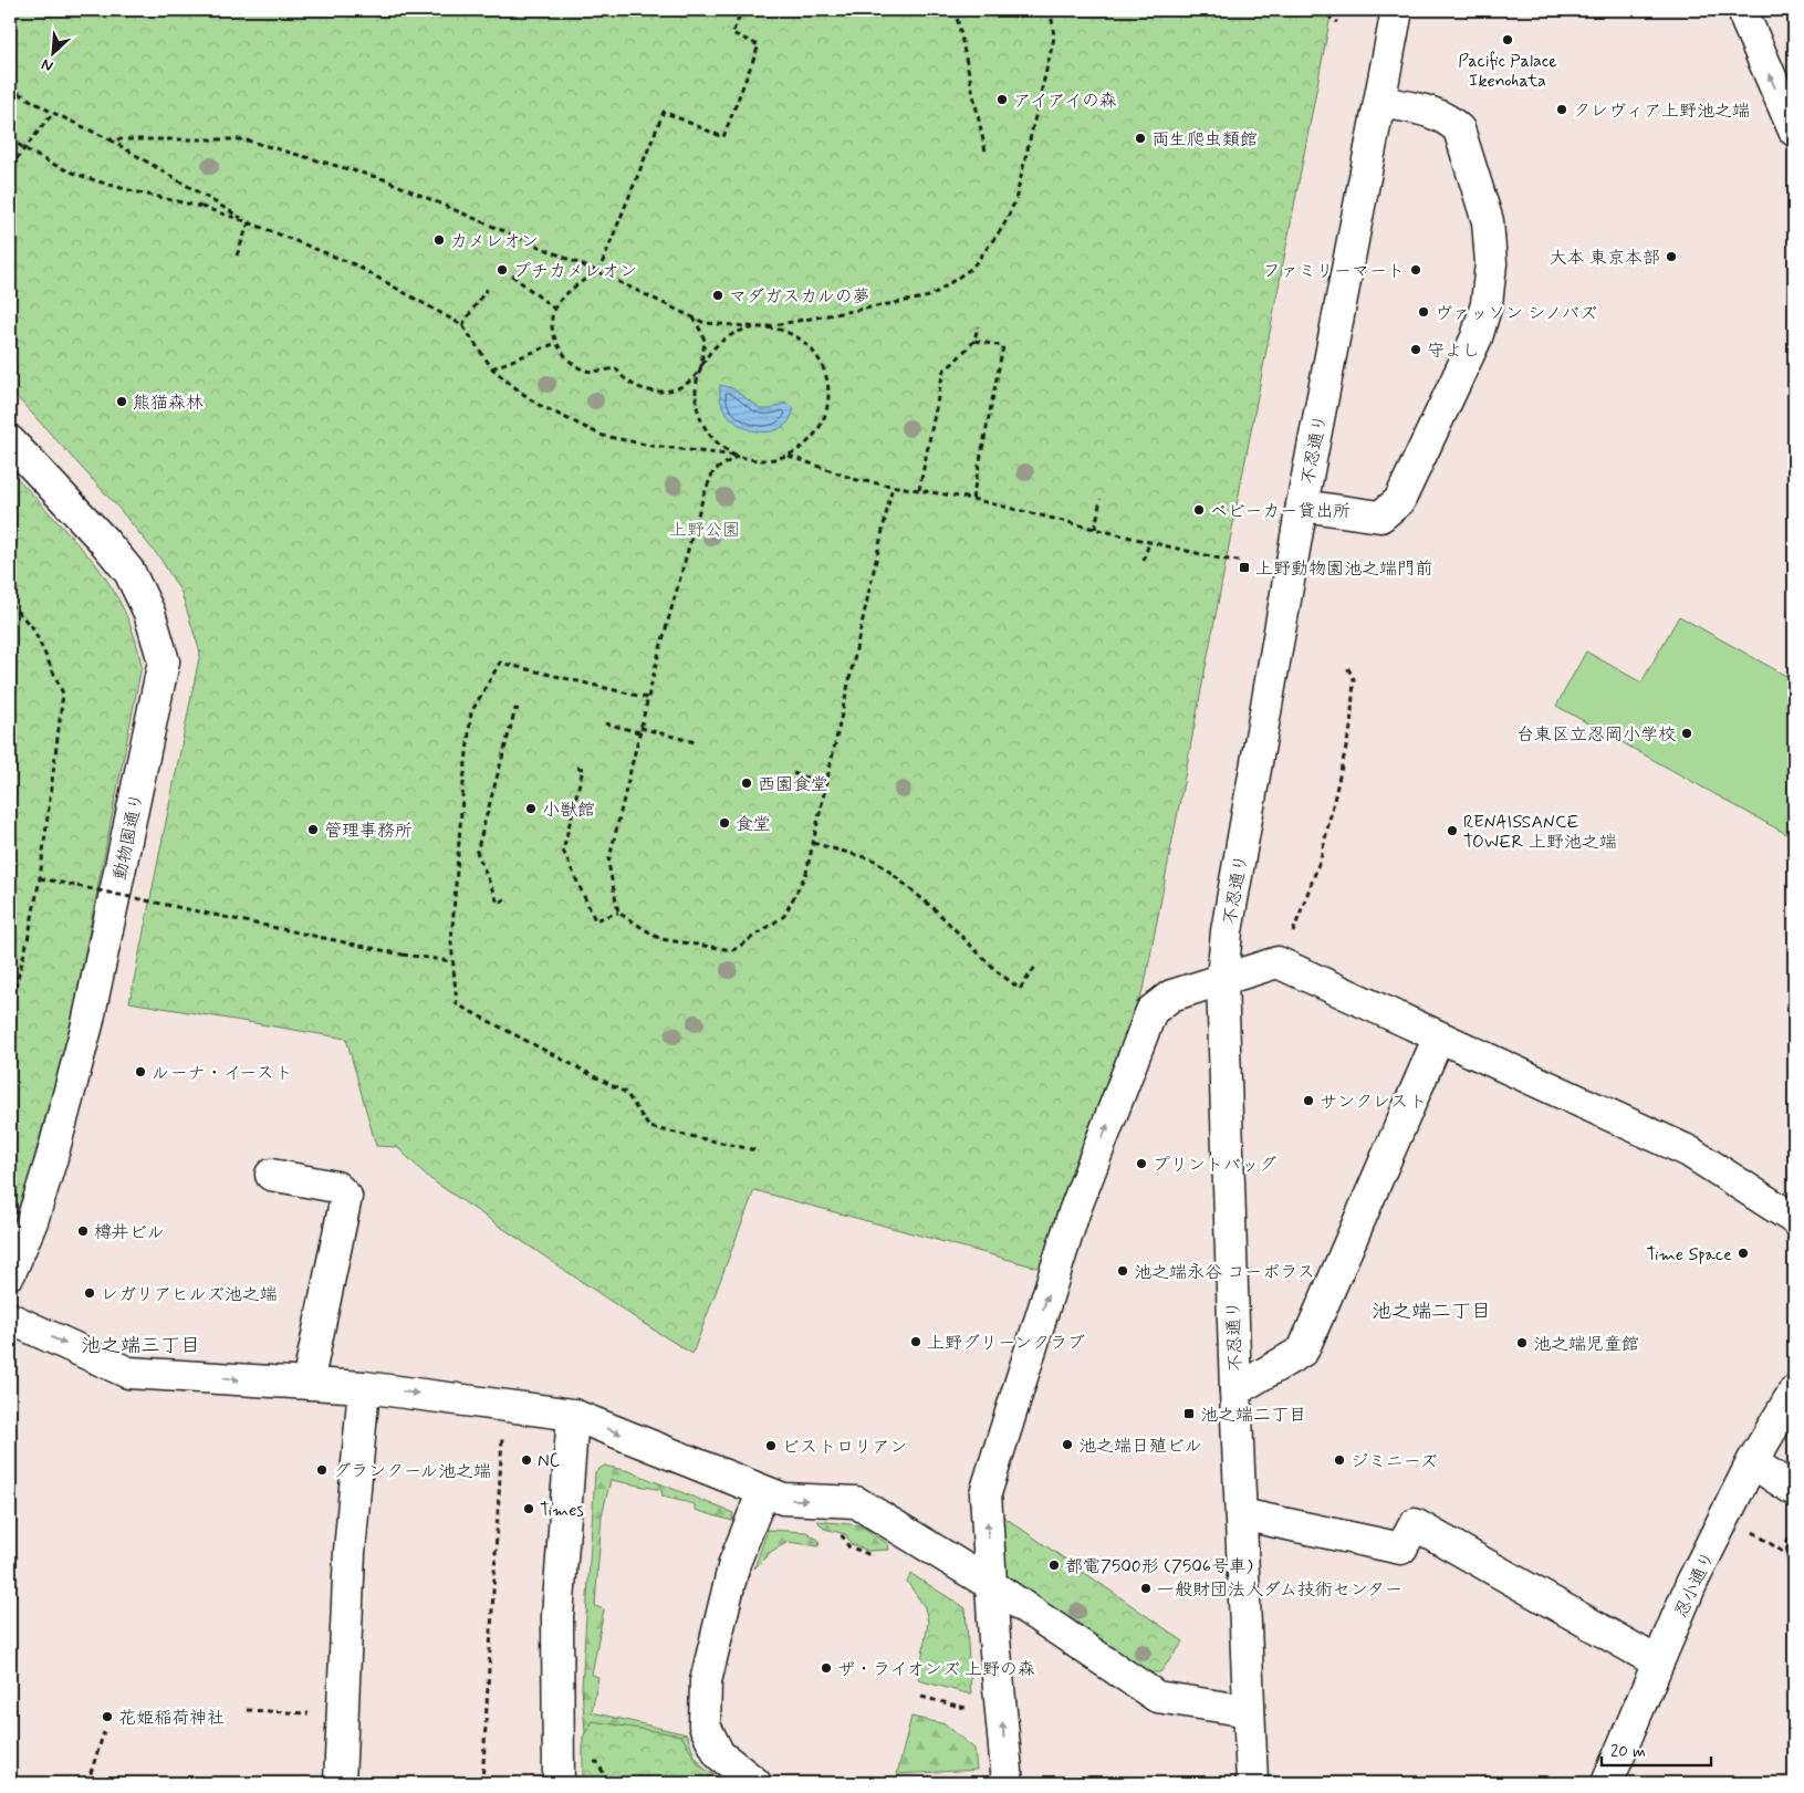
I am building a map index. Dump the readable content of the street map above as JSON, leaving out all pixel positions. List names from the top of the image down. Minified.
{"streets":{"street":["不忍通り","動物園通り","忍小通り"]},"districts":["池之端二丁目","池之端三丁目"],"parks":["上野公園"],"places":{"other":["Pacific Palace Ikenohata","アイアイの森","クレヴィア上野池之端","両生爬虫類館","カメレオン","大本 東京本部","プチカメレオン","ファミリーマート","マダガスカルの夢","ヴァッソン シノバズ","守よし","熊猫森林","ベビーカー貸出所","台東区立忍岡小学校","西園食堂","小獣館","食堂","管理事務所","RENAISSANCE TOWER 上野池之端","ルーナ・イースト","サンクレスト","プリントバッグ","樽井ビル","Time Space","池之端永谷 コーポラス","レガリアヒルズ池之端","上野グリーンクラブ","池之端児童館","池之端日殖ビル","ビストロリアン","NC","ジミニーズ","グランクール池之端","Times","都電7500形 (7506号車)","一般財団法人ダム技術センター","ザ・ライオンズ 上野の森","花姫稲荷神社"],"transit":["上野動物園池之端門前","池之端二丁目"]},"scale_bar":"20 m","north":"bottom left"}
